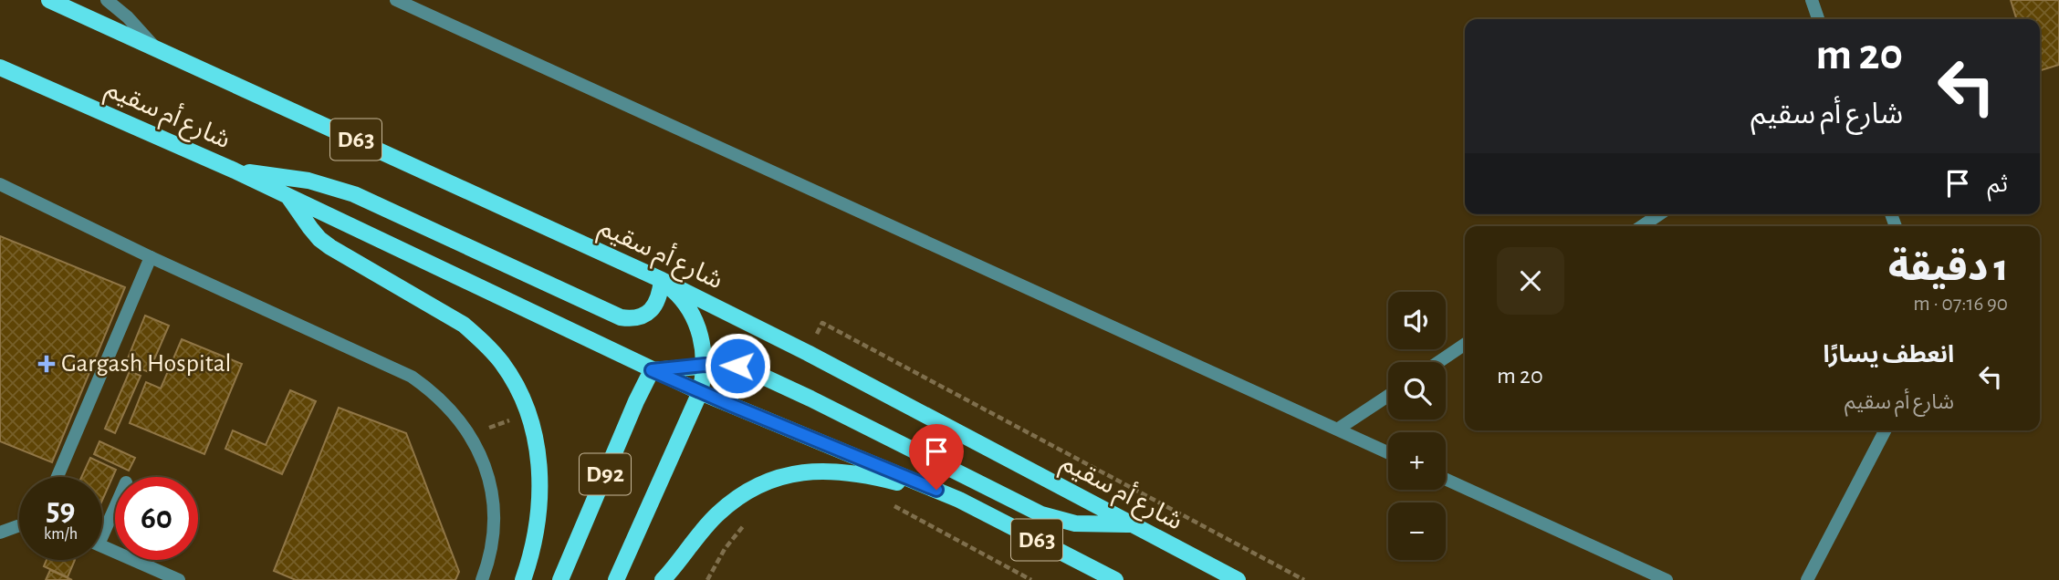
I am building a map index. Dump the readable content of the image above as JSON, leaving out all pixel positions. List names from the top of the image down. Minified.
{"streets":{"main road":["شارع أم سقيم","D63","D92"]},"crossings":[["شارع أم سقيم","D92"]],"places":{"health":["Gargash Hospital"]},"page":{"turn":["20 m","شارع أم سقيم"],"then":"ثم","heading":["1 دقيقة","90 m · 07:16"],"map_buttons":["+","−"],"list":[{"name":"انعطف يسارًا","note":"شارع أم سقيم","value":"20 m"}],"speed":"59 km/h","limit":"60"}}
